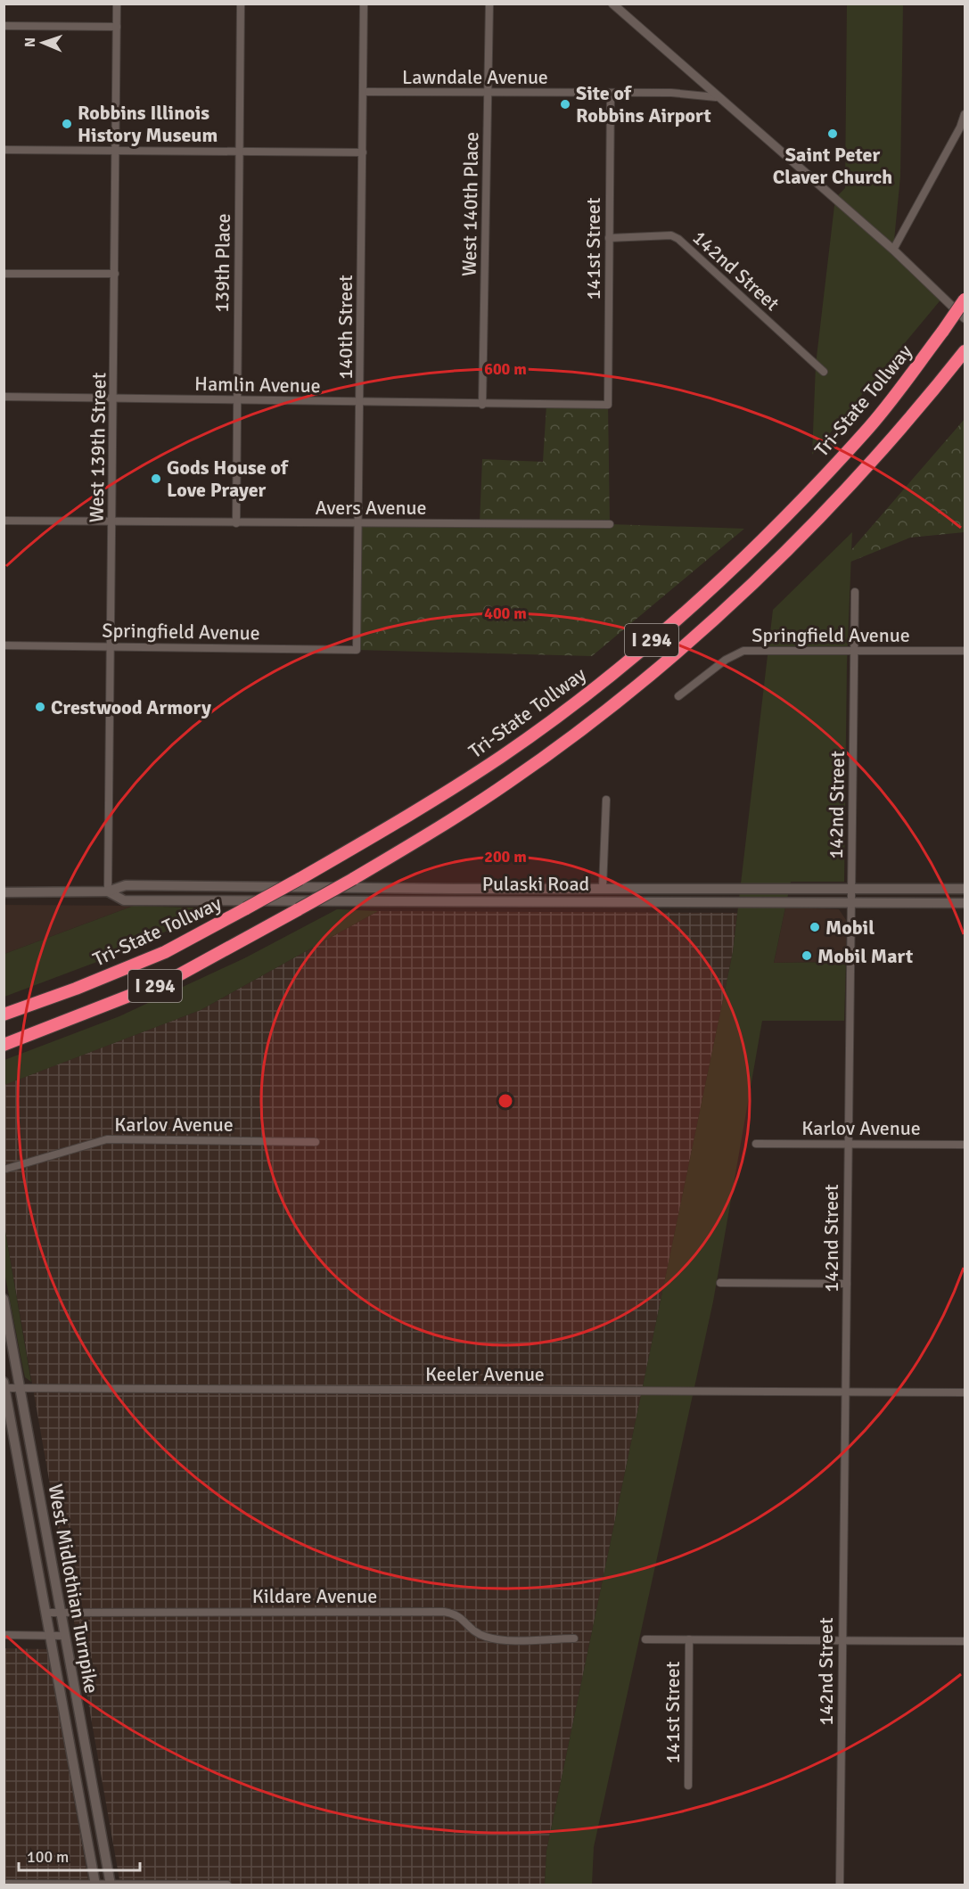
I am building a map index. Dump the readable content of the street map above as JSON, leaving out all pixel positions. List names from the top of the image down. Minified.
{"streets":{"highway":["Tri-State Tollway","I 294"],"main road":["Pulaski Road","West Midlothian Turnpike"],"street":["Lawndale Avenue","West 140th Place","141st Street","139th Place","142nd Street","140th Street","Hamlin Avenue","West 139th Street","Avers Avenue","Springfield Avenue","Karlov Avenue","Keeler Avenue","Kildare Avenue"]},"crossings":[["Lawndale Avenue","West 140th Place"],["Lawndale Avenue","141st Street"],["Lawndale Avenue","140th Street"],["West 140th Place","Hamlin Avenue"],["141st Street","142nd Street"],["141st Street","Hamlin Avenue"],["139th Place","Hamlin Avenue"],["139th Place","Avers Avenue"],["142nd Street","Springfield Avenue"],["142nd Street","Pulaski Road"],["142nd Street","Karlov Avenue"],["142nd Street","Keeler Avenue"],["140th Street","Hamlin Avenue"],["140th Street","Avers Avenue"],["140th Street","Springfield Avenue"],["Hamlin Avenue","West 139th Street"],["West 139th Street","Avers Avenue"],["West 139th Street","Springfield Avenue"],["West 139th Street","Pulaski Road"],["Keeler Avenue","West Midlothian Turnpike"],["West Midlothian Turnpike","Kildare Avenue"]],"places":["Site of Robbins Airport","Robbins Illinois History Museum","Saint Peter Claver Church","Gods House of Love Prayer","Crestwood Armory","Mobil","Mobil Mart"],"scale_bar":"100 m","north":"left","rings":["600 m","400 m","200 m"]}
